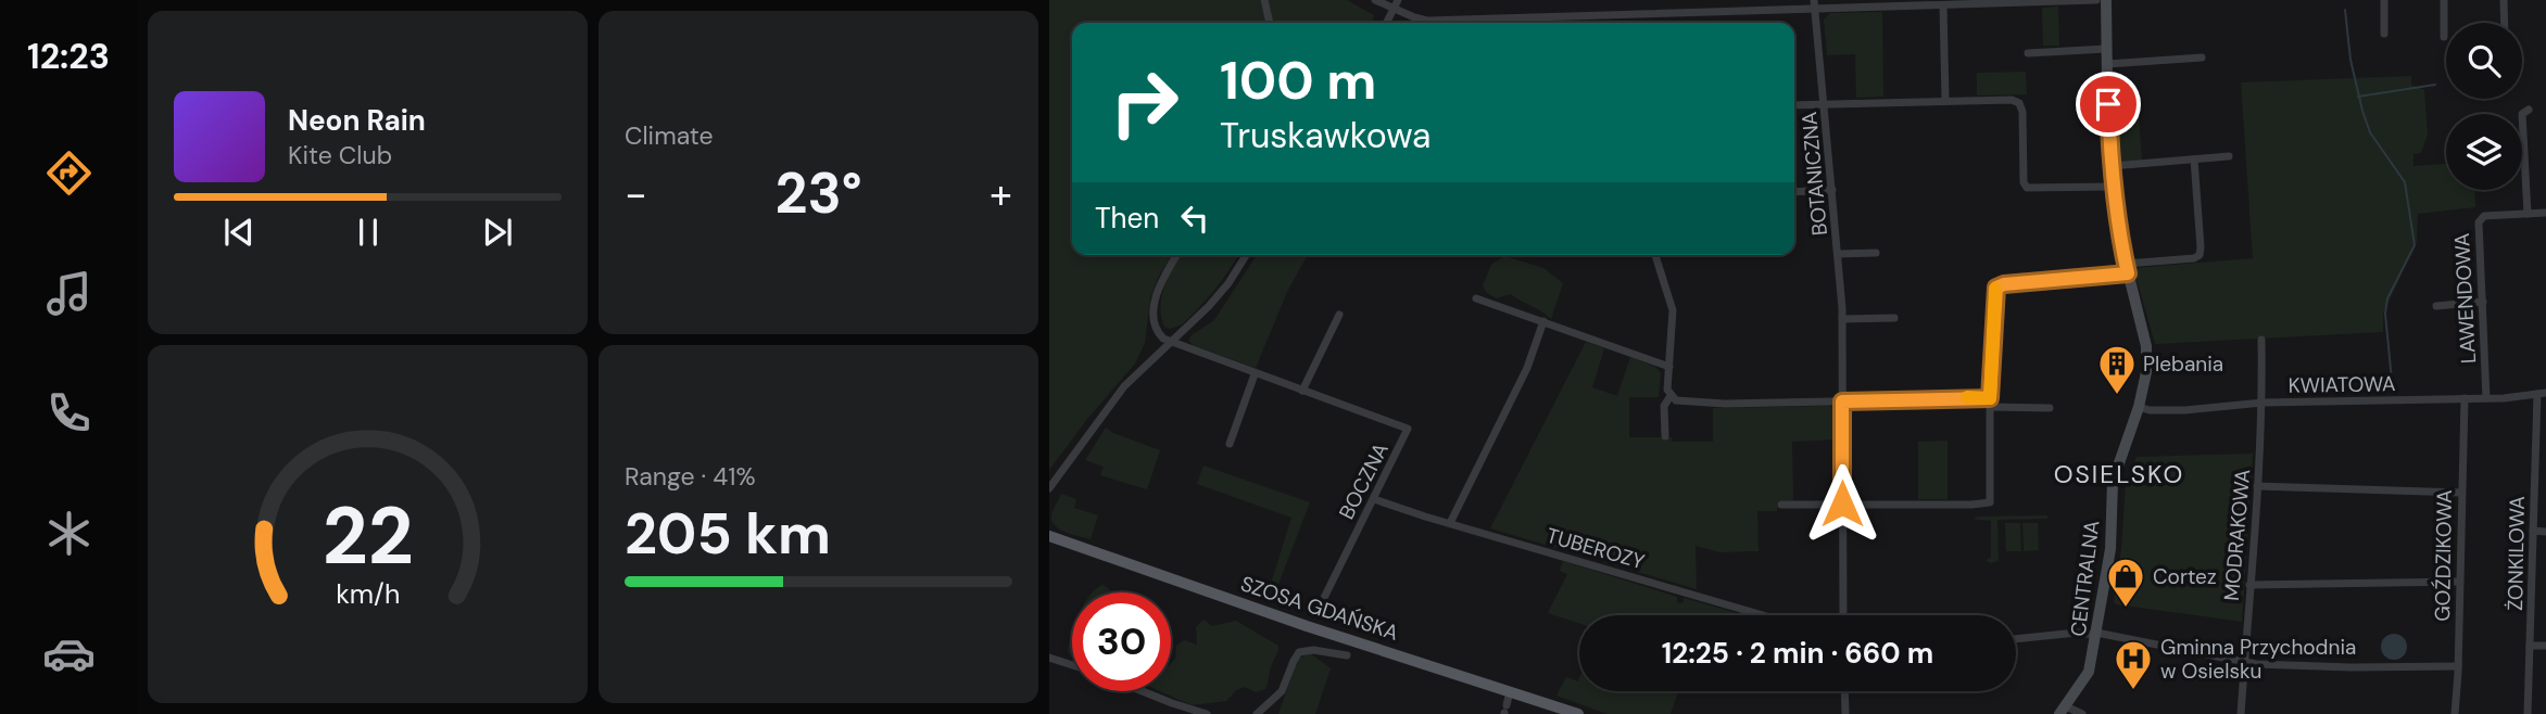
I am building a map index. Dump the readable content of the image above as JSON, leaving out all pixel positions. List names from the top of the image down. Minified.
{"streets":{"main road":["SZOSA GDAŃSKA"],"street":["BOTANICZNA","LAWENDOWA","KWIATOWA","BOCZNA","MODRAKOWA","TUBEROZY","ŻONKILOWA","GOŹDZIKOWA","CENTRALNA"]},"crossings":[["LAWENDOWA","KWIATOWA"],["KWIATOWA","MODRAKOWA"],["KWIATOWA","ŻONKILOWA"],["KWIATOWA","GOŹDZIKOWA"],["KWIATOWA","CENTRALNA"],["BOCZNA","TUBEROZY"]],"districts":["OSIELSKO"],"places":{"building":["Plebania"],"shop":["Cortez"],"hospital":["Gminna Przychodnia w Osielsku"]},"page":{"tabs":"12:23","tile":["Climate",["Range · 41%","205 km"]],"turn":["100 m","Truskawkowa"],"song":["Neon Rain","Kite Club"],"heat":["−","23°","+"],"then":"Then","limit":"30","trip":"12:25 · 2 min · 660 m","gauge":["22","km/h"]}}
